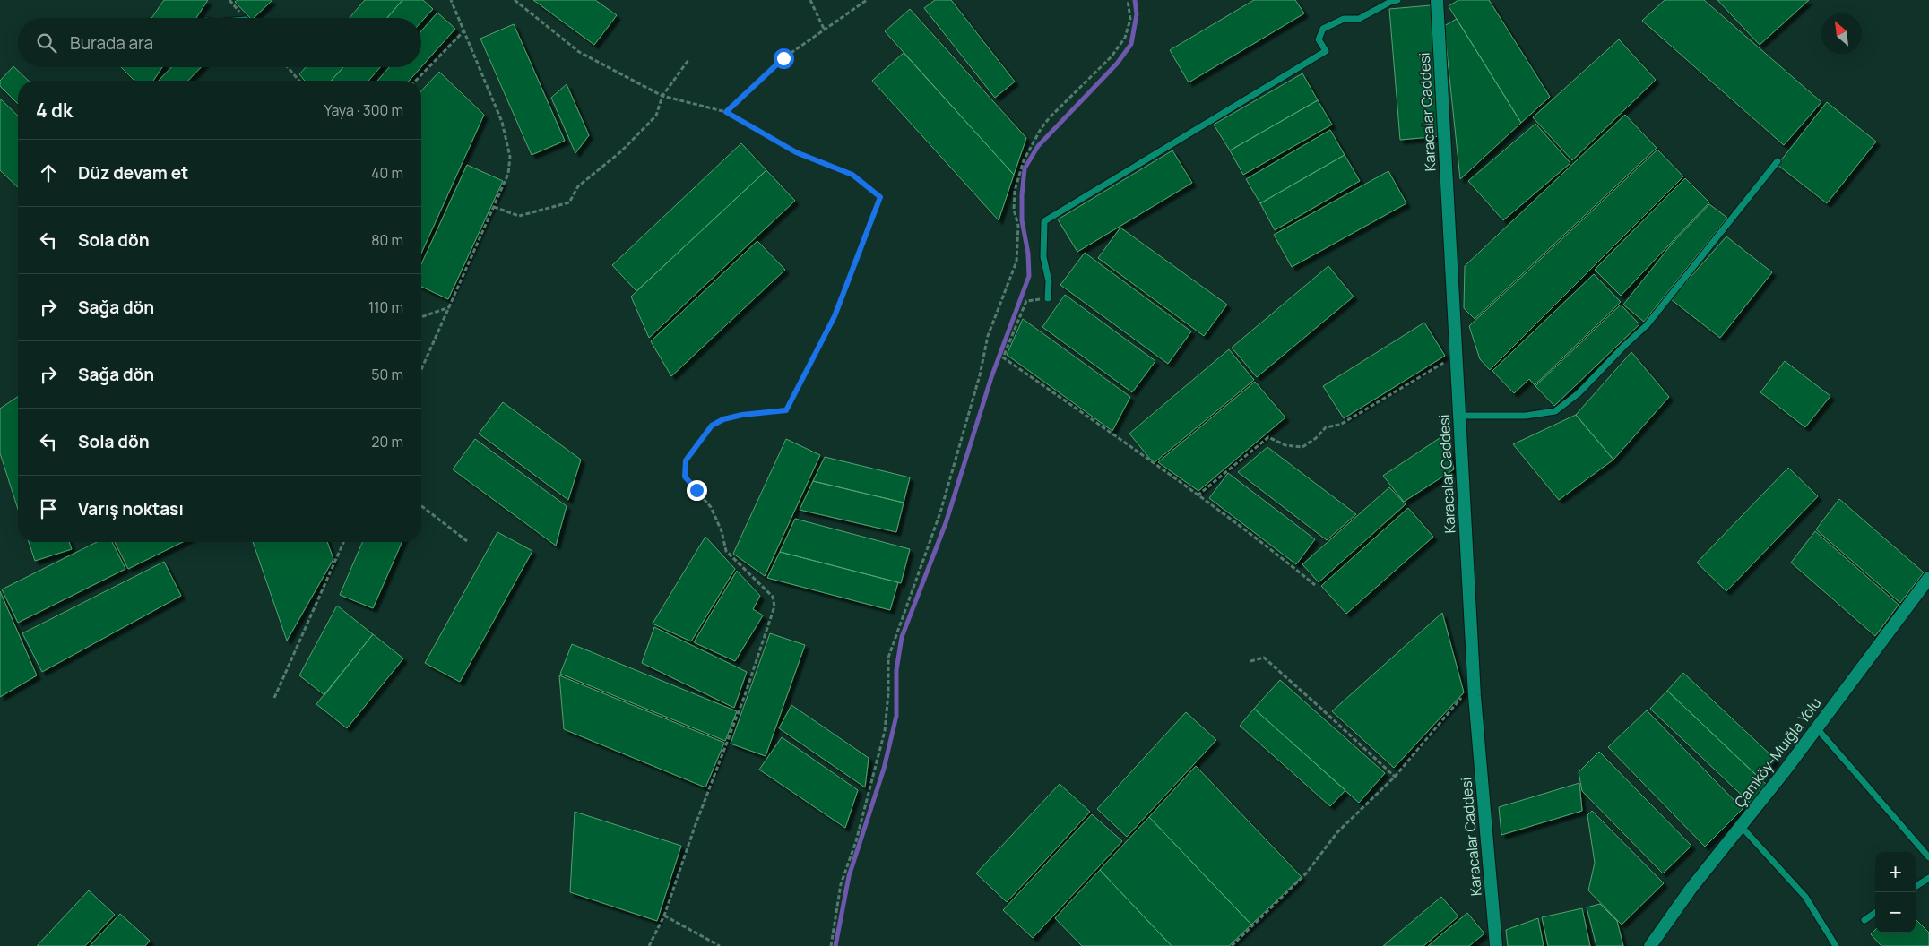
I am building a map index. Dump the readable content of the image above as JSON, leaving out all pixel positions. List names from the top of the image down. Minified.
{"streets":{"street":["Karacalar Caddesi","Çamköy-Muığla Yolu"]},"north":"top left","page":{"search":"Burada ara","heading":["4 dk","Yaya · 300 m"],"list":[["Düz devam et","40 m"],["Sola dön","80 m"],["Sağa dön","110 m"],["Sağa dön","50 m"],["Sola dön","20 m"],"Varış noktası"],"map_buttons":["+","−"]}}
